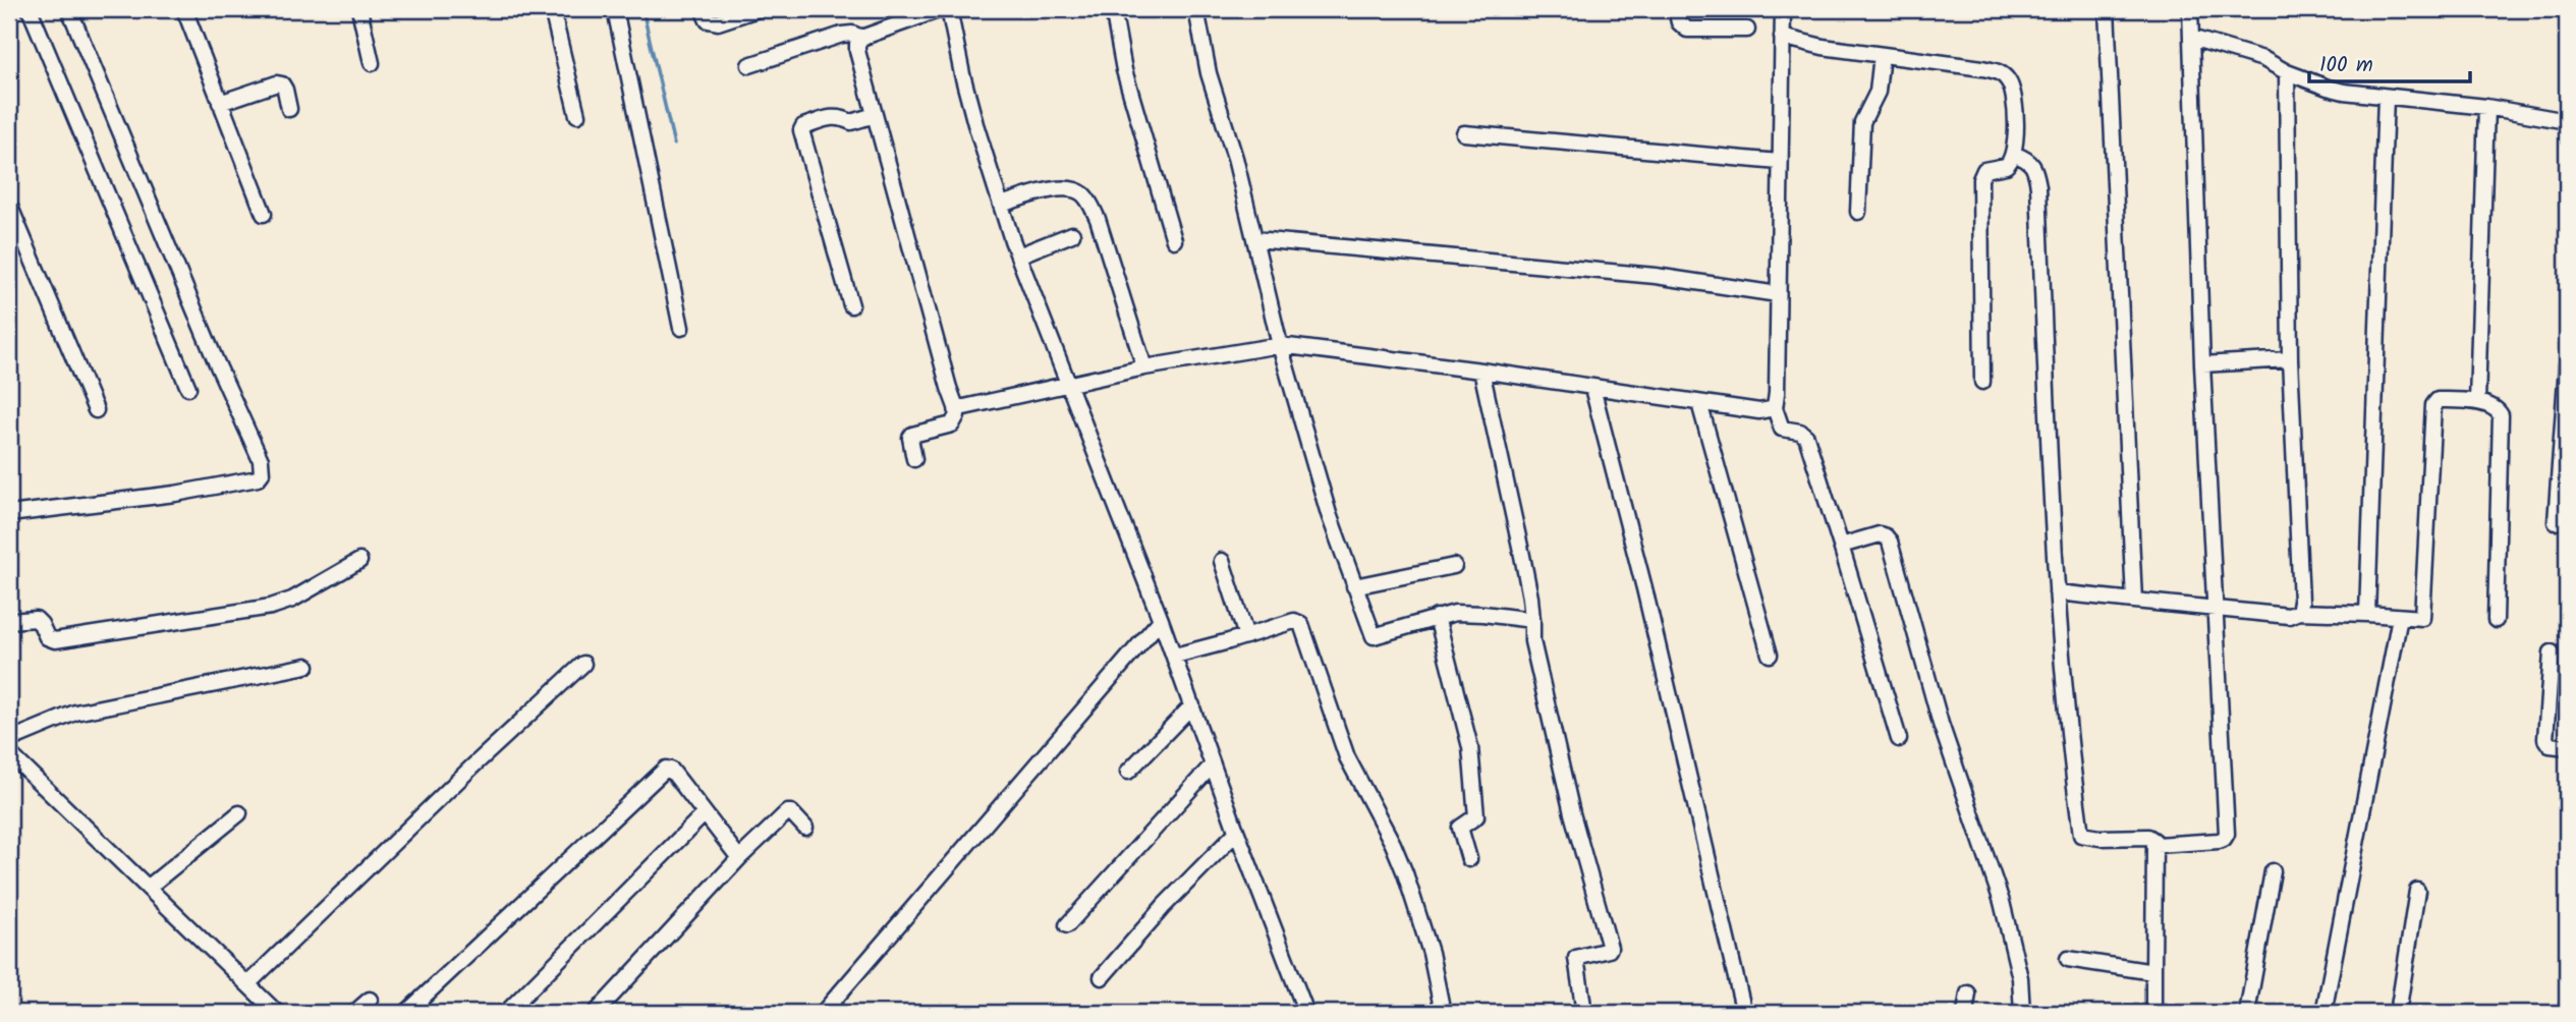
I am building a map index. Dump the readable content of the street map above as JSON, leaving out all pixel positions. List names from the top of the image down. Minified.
{"scale_bar":"100 m"}
